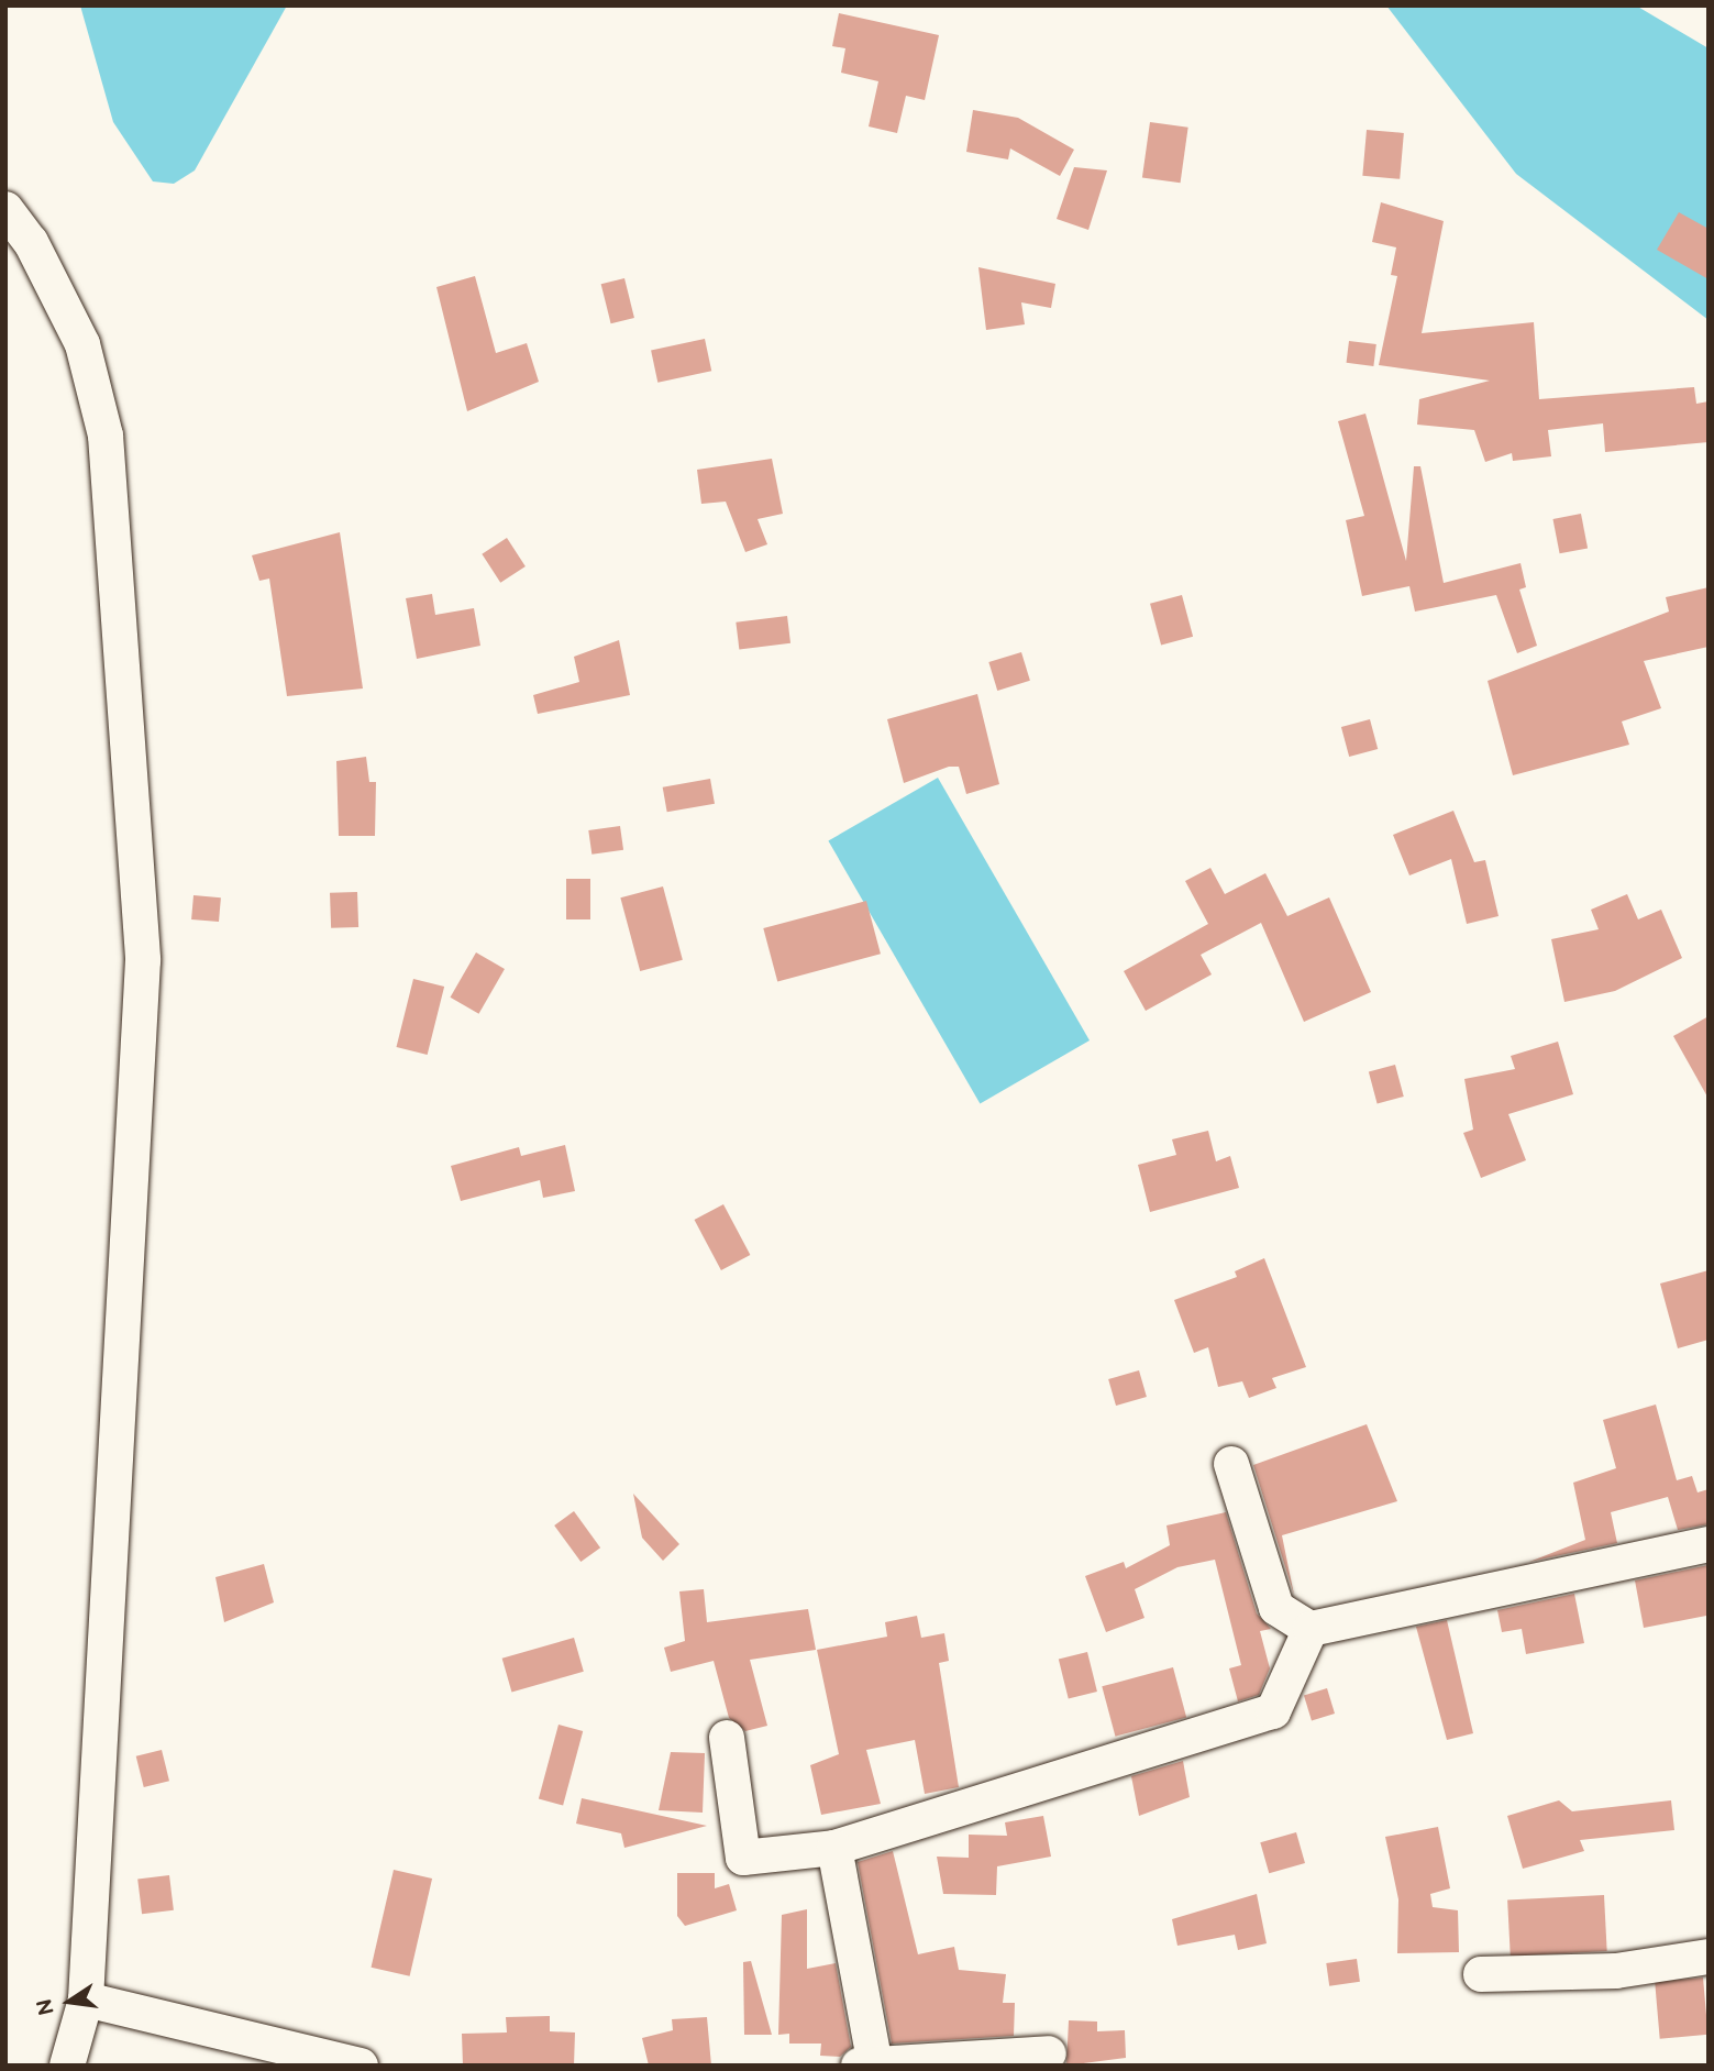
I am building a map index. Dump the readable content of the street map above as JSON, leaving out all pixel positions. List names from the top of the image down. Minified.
{"north":"left"}
